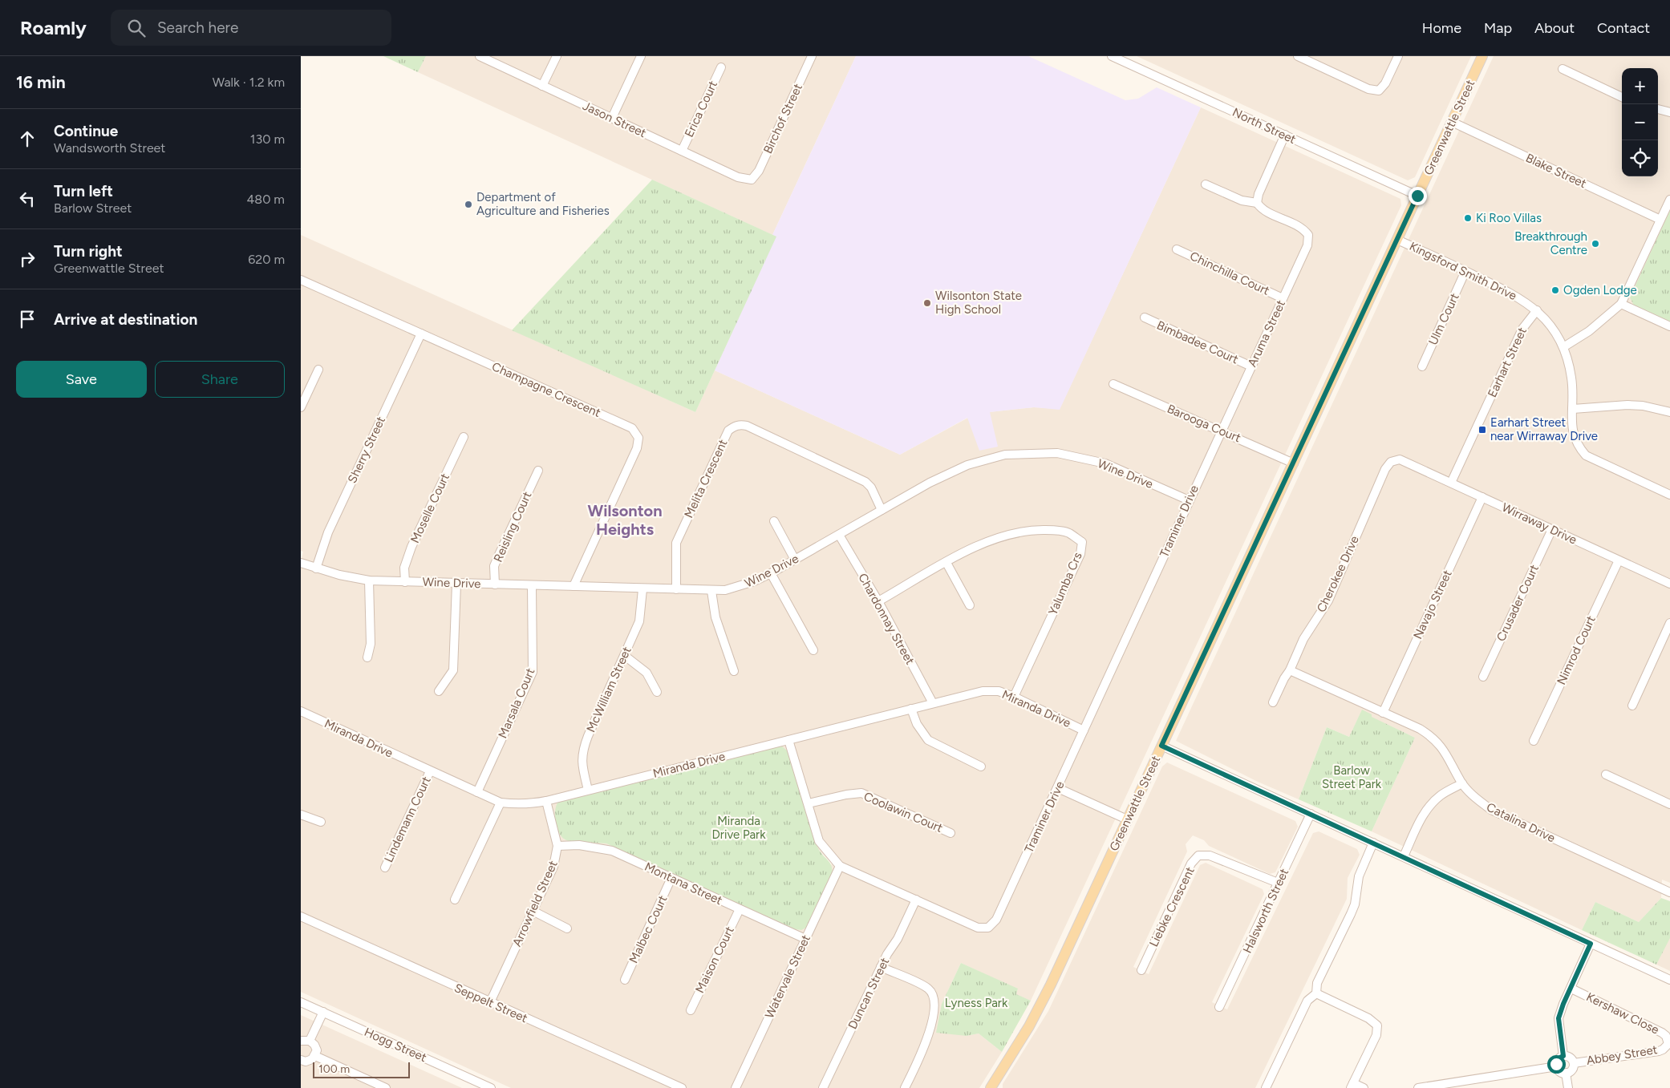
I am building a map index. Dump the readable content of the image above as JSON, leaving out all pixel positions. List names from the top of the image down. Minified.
{"streets":{"main road":["Greenwattle Street"],"street":["Erica Court","Birchof Street","Jason Street","North Street","Blake Street","Kingsford Smith Drive","Chinchilla Court","Ulm Court","Aruma Street","Bimbadee Court","Earhart Street","Champagne Crescent","Barooga Court","Sherry Street","Wine Drive","Melita Crescent","Moselle Court","Traminer Drive","Wirraway Drive","Reisling Court","Cherokee Drive","Yalumba Crs","Crusader Court","Navajo Street","Chardonnay Street","Nimrod Court","McWilliam Street","Marsala Court","Miranda Drive","Coolawin Court","Lindemann Court","Catalina Drive","Montana Street","Arrowfield Street","Liebke Crescent","Halsworth Street","Malbec Court","Maison Court","Watervale Street","Duncan Street","Seppelt Street","Kershaw Close","Hogg Street","Abbey Street"]},"crossings":[["Erica Court","Jason Street"],["Birchof Street","Jason Street"],["North Street","Greenwattle Street"],["Greenwattle Street","Blake Street"],["Greenwattle Street","Kingsford Smith Drive"],["Greenwattle Street","Barooga Court"],["Kingsford Smith Drive","Ulm Court"],["Kingsford Smith Drive","Earhart Street"],["Chinchilla Court","Aruma Street"],["Aruma Street","Bimbadee Court"],["Aruma Street","Barooga Court"],["Aruma Street","Traminer Drive"],["Earhart Street","Wirraway Drive"],["Champagne Crescent","Sherry Street"],["Champagne Crescent","Wine Drive"],["Barooga Court","Traminer Drive"],["Sherry Street","Wine Drive"],["Wine Drive","Melita Crescent"],["Wine Drive","Moselle Court"],["Wine Drive","Traminer Drive"],["Wine Drive","Reisling Court"],["Wine Drive","Chardonnay Street"],["Wine Drive","McWilliam Street"],["Wine Drive","Marsala Court"],["Traminer Drive","Miranda Drive"],["Traminer Drive","Coolawin Court"],["Traminer Drive","Watervale Street"],["Traminer Drive","Duncan Street"],["Wirraway Drive","Cherokee Drive"],["Wirraway Drive","Crusader Court"],["Wirraway Drive","Navajo Street"],["Wirraway Drive","Nimrod Court"],["Cherokee Drive","Catalina Drive"],["Yalumba Crs","Chardonnay Street"],["Yalumba Crs","Miranda Drive"],["Navajo Street","Catalina Drive"],["Chardonnay Street","Miranda Drive"],["McWilliam Street","Miranda Drive"],["Marsala Court","Miranda Drive"],["Miranda Drive","Lindemann Court"],["Miranda Drive","Arrowfield Street"],["Montana Street","Arrowfield Street"],["Montana Street","Malbec Court"],["Montana Street","Maison Court"],["Montana Street","Watervale Street"],["Arrowfield Street","Seppelt Street"],["Liebke Crescent","Halsworth Street"],["Kershaw Close","Abbey Street"]],"districts":["Wilsonton Heights"],"parks":["Barlow Street Park","Miranda Drive Park","Lyness Park"],"places":{"other":["Department of Agriculture and Fisheries","Ki Roo Villas","Breakthrough Centre","Ogden Lodge","Wilsonton State High School"],"transit":["Earhart Street near Wirraway Drive"]},"scale_bar":"100 m","page":{"header":"Roamly","search":"Search here","nav":["Home","Map","About","Contact"],"heading":["16 min","Walk · 1.2 km"],"map_buttons":["+","−"],"list":[["Continue","Wandsworth Street","130 m"],["Turn left","Barlow Street","480 m"],["Turn right","Greenwattle Street","620 m"],"Arrive at destination"],"buttons":["Save","Share"],"scale":"100 m"}}
